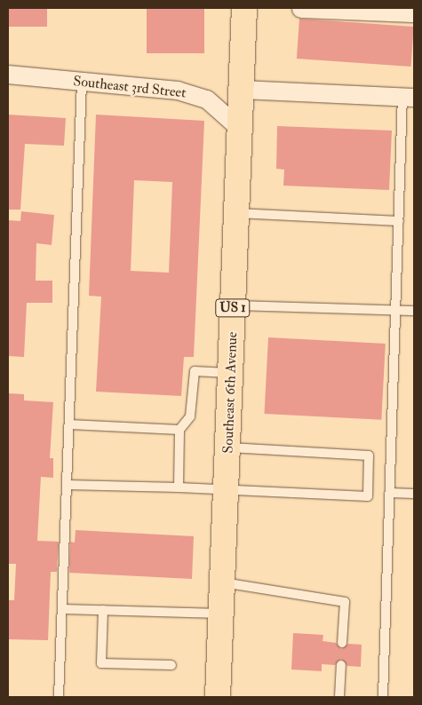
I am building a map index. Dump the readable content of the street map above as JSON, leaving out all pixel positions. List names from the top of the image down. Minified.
{"streets":{"main road":["US 1","Southeast 6th Avenue"],"street":["Southeast 3rd Street"]},"crossings":[["Southeast 3rd Street","Southeast 6th Avenue"]]}
